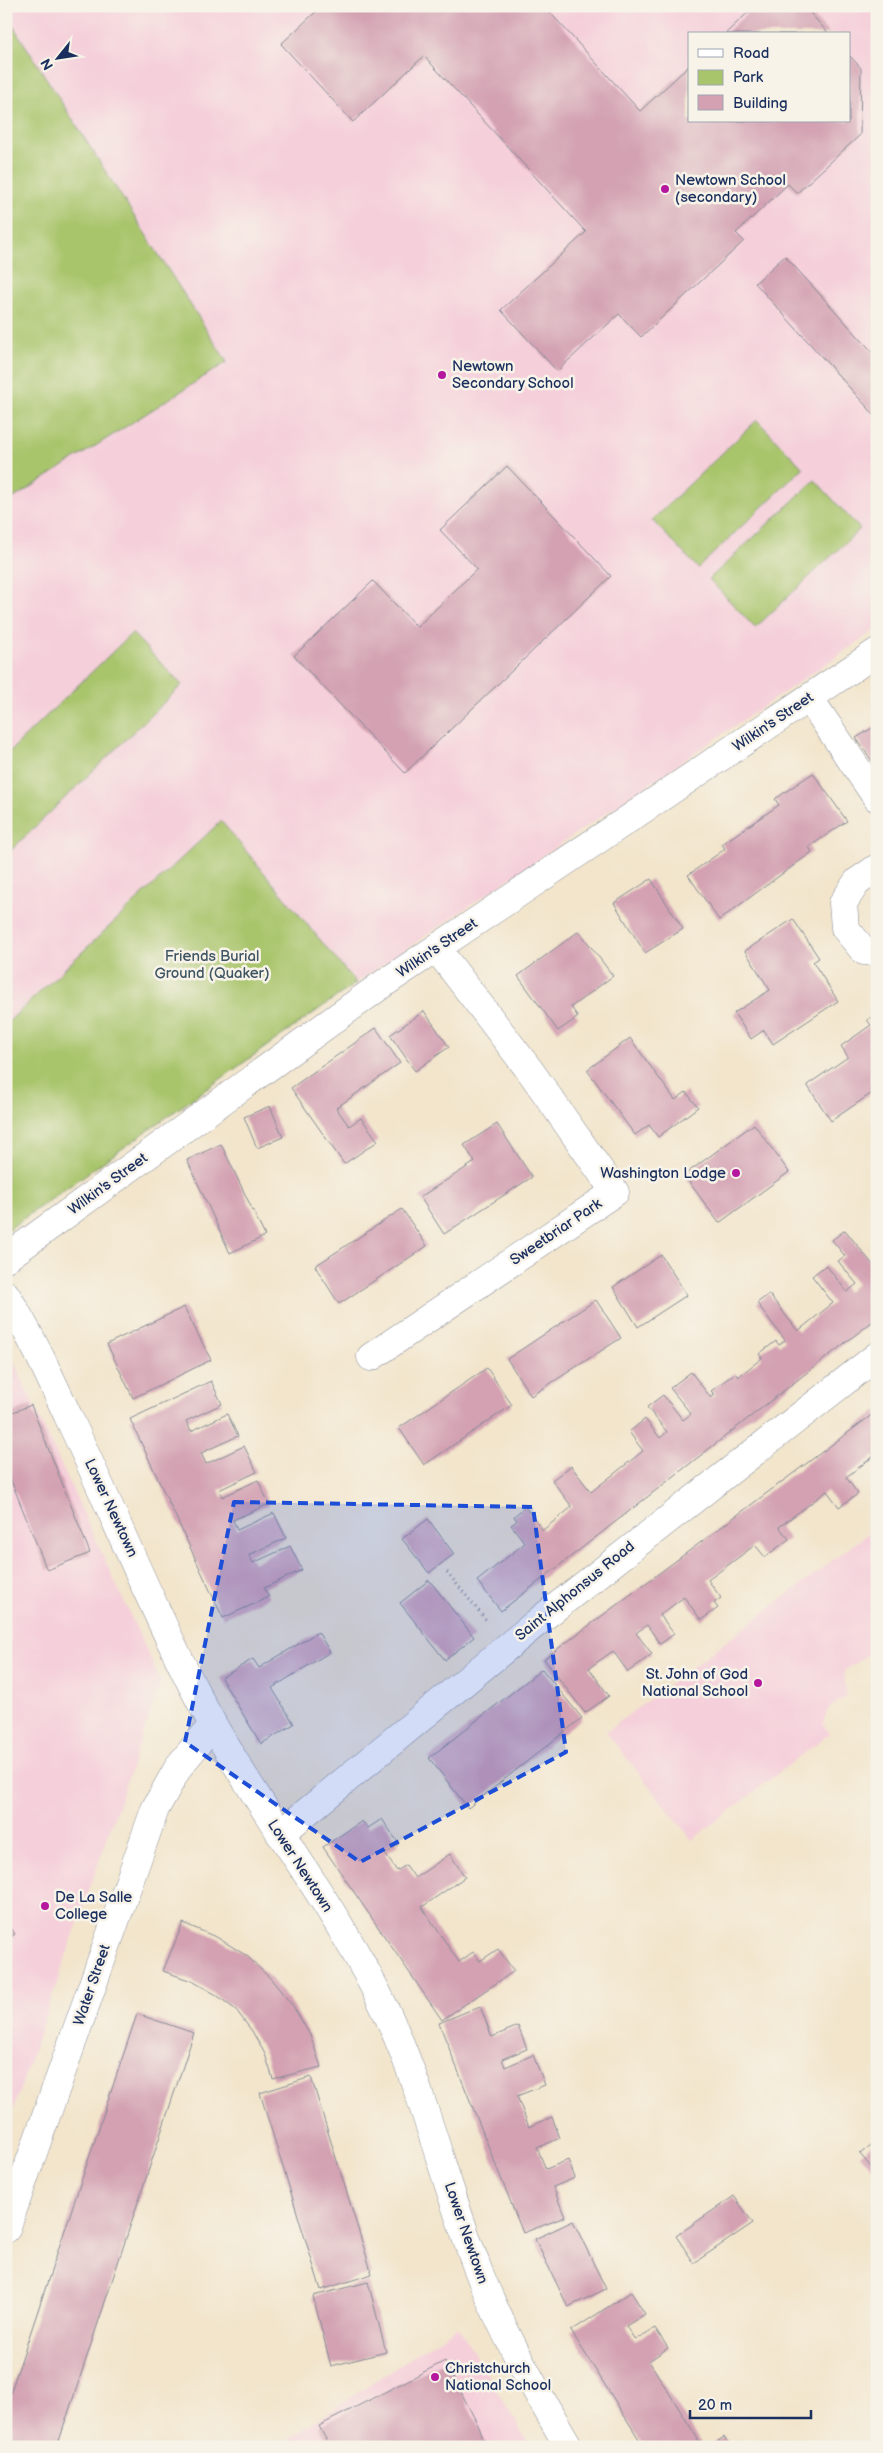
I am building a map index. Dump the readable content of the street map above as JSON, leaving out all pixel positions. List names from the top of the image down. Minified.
{"streets":{"street":["Wilkin's Street","Sweetbriar Park","Lower Newtown","Saint Alphonsus Road","Water Street"]},"crossings":[["Wilkin's Street","Sweetbriar Park"],["Lower Newtown","Saint Alphonsus Road"],["Lower Newtown","Water Street"]],"parks":["Friends Burial Ground (Quaker)"],"places":["Newtown School (secondary)","Newtown Secondary School","Washington Lodge","St. John of God National School","De La Salle College","Christchurch National School"],"legend":["Road","Park","Building"],"scale_bar":"20 m","north":"bottom left"}
